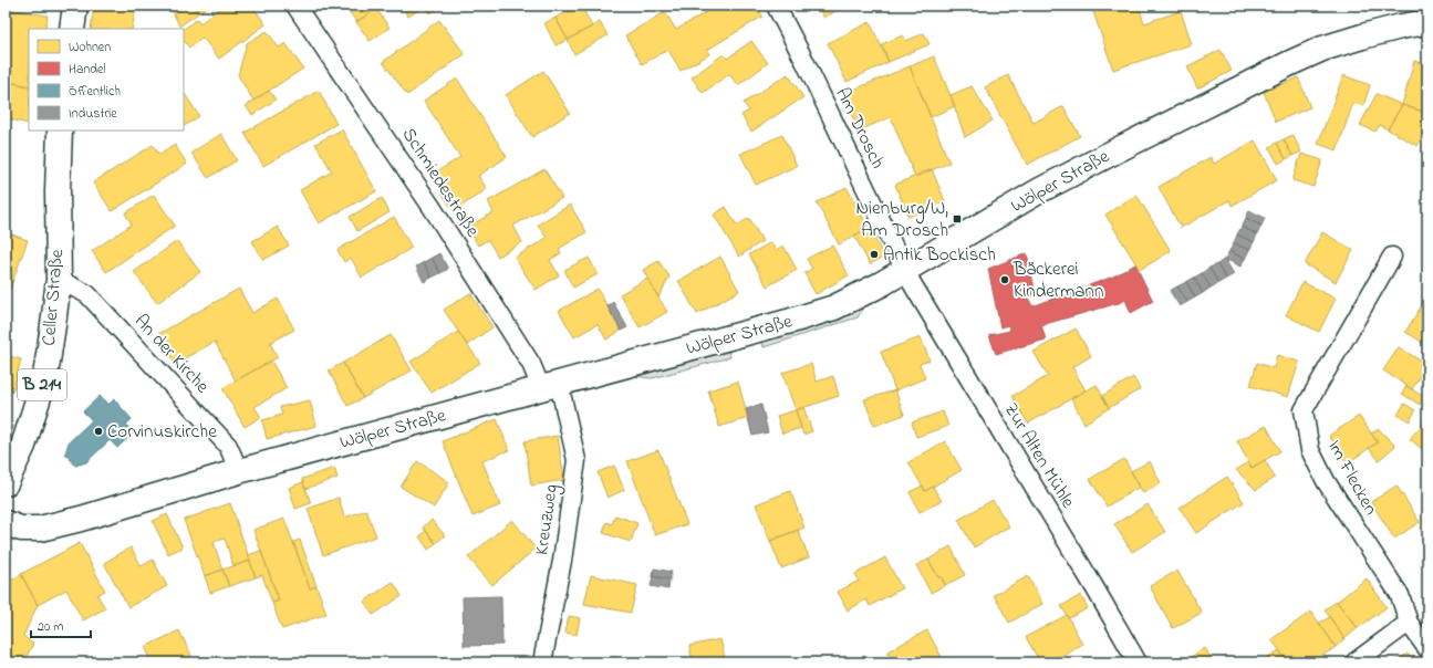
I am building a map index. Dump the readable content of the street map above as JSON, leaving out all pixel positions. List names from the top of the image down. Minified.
{"streets":{"street":["Am Drosch","Wölper Straße","Schmiedestraße","Celler Straße","An der Kirche","B 214","Zur Alten Mühle","Im Flecken","Kreuzweg"]},"crossings":[["Am Drosch","Wölper Straße"],["Am Drosch","Zur Alten Mühle"],["Wölper Straße","Schmiedestraße"],["Wölper Straße","An der Kirche"],["Wölper Straße","Zur Alten Mühle"],["Wölper Straße","Kreuzweg"],["Schmiedestraße","Kreuzweg"],["Celler Straße","An der Kirche"]],"places":{"transit":["Nienburg/W, Am Drosch"],"other":["Antik Bockisch","Bäckerei Kindermann","Corvinuskirche"]},"legend":["Wohnen","Handel","Öffentlich","Industrie"],"scale_bar":"20 m"}
